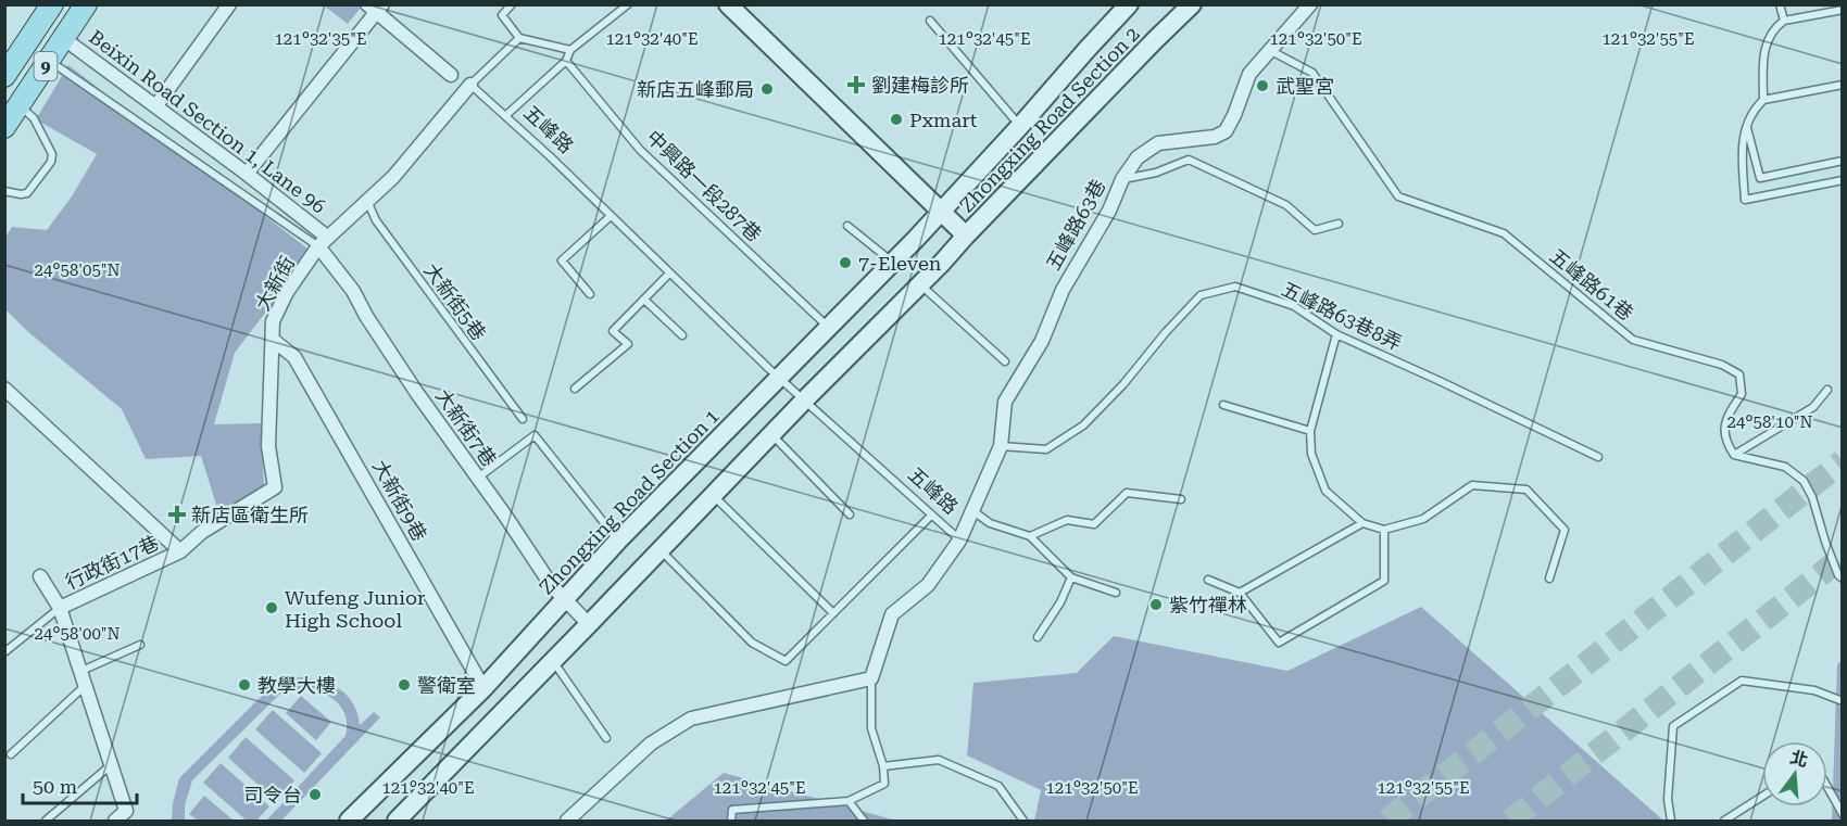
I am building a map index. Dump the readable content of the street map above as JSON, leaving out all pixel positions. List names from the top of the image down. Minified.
{"streets":{"main road":["9"],"street":["Zhongxing Road Section 2","Beixin Road Section 1, Lane 96","五峰路","五峰路63巷","大新街","大新街7巷","大新街9巷","Zhongxing Road Section 1","行政街17巷"],"lane":["中興路一段287巷","五峰路61巷","大新街5巷","五峰路63巷8弄"]},"crossings":[["9","Beixin Road Section 1, Lane 96"],["Zhongxing Road Section 2","Zhongxing Road Section 1"],["Beixin Road Section 1, Lane 96","大新街"],["Beixin Road Section 1, Lane 96","大新街7巷"],["五峰路","中興路一段287巷"],["五峰路","五峰路63巷"],["五峰路","大新街"],["五峰路","Zhongxing Road Section 1"],["中興路一段287巷","Zhongxing Road Section 1"],["五峰路63巷","五峰路61巷"],["五峰路63巷","五峰路63巷8弄"],["大新街","大新街5巷"],["大新街","大新街7巷"],["大新街","大新街9巷"],["大新街","行政街17巷"],["大新街7巷","Zhongxing Road Section 1"],["大新街9巷","Zhongxing Road Section 1"]],"places":{"health":["劉建梅診所","新店區衛生所"],"other":["武聖宮","新店五峰郵局","Pxmart","7-Eleven","紫竹禪林","Wufeng Junior High School","教學大樓","警衛室","司令台"]},"scale_bar":"50 m","north":"top","coordinates":["121°32'35\"E","121°32'40\"E","121°32'45\"E","121°32'50\"E","121°32'55\"E","24°58'05\"N","24°58'10\"N","24°58'00\"N"]}
